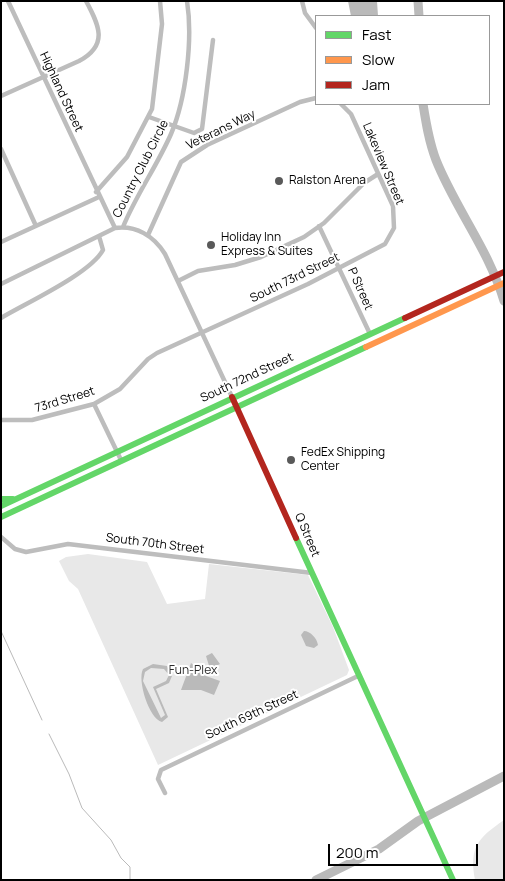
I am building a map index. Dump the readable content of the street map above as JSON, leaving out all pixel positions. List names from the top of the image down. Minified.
{"streets":{"main road":["South 72nd Street","Q Street"],"street":["Highland Street","Veterans Way","Lakeview Street","Country Club Circle","South 73rd Street","P Street","73rd Street","South 70th Street","South 69th Street"]},"crossings":[["Veterans Way","Q Street"],["Lakeview Street","South 73rd Street"],["South 73rd Street","P Street"],["South 73rd Street","73rd Street"],["South 73rd Street","Q Street"],["P Street","South 72nd Street"],["South 72nd Street","Q Street"],["73rd Street","Q Street"],["Q Street","South 70th Street"],["Q Street","South 69th Street"]],"parks":["Fun-Plex"],"places":["Ralston Arena","Holiday Inn Express & Suites","FedEx Shipping Center"],"legend":["Fast","Slow","Jam"],"scale_bar":"200 m"}
